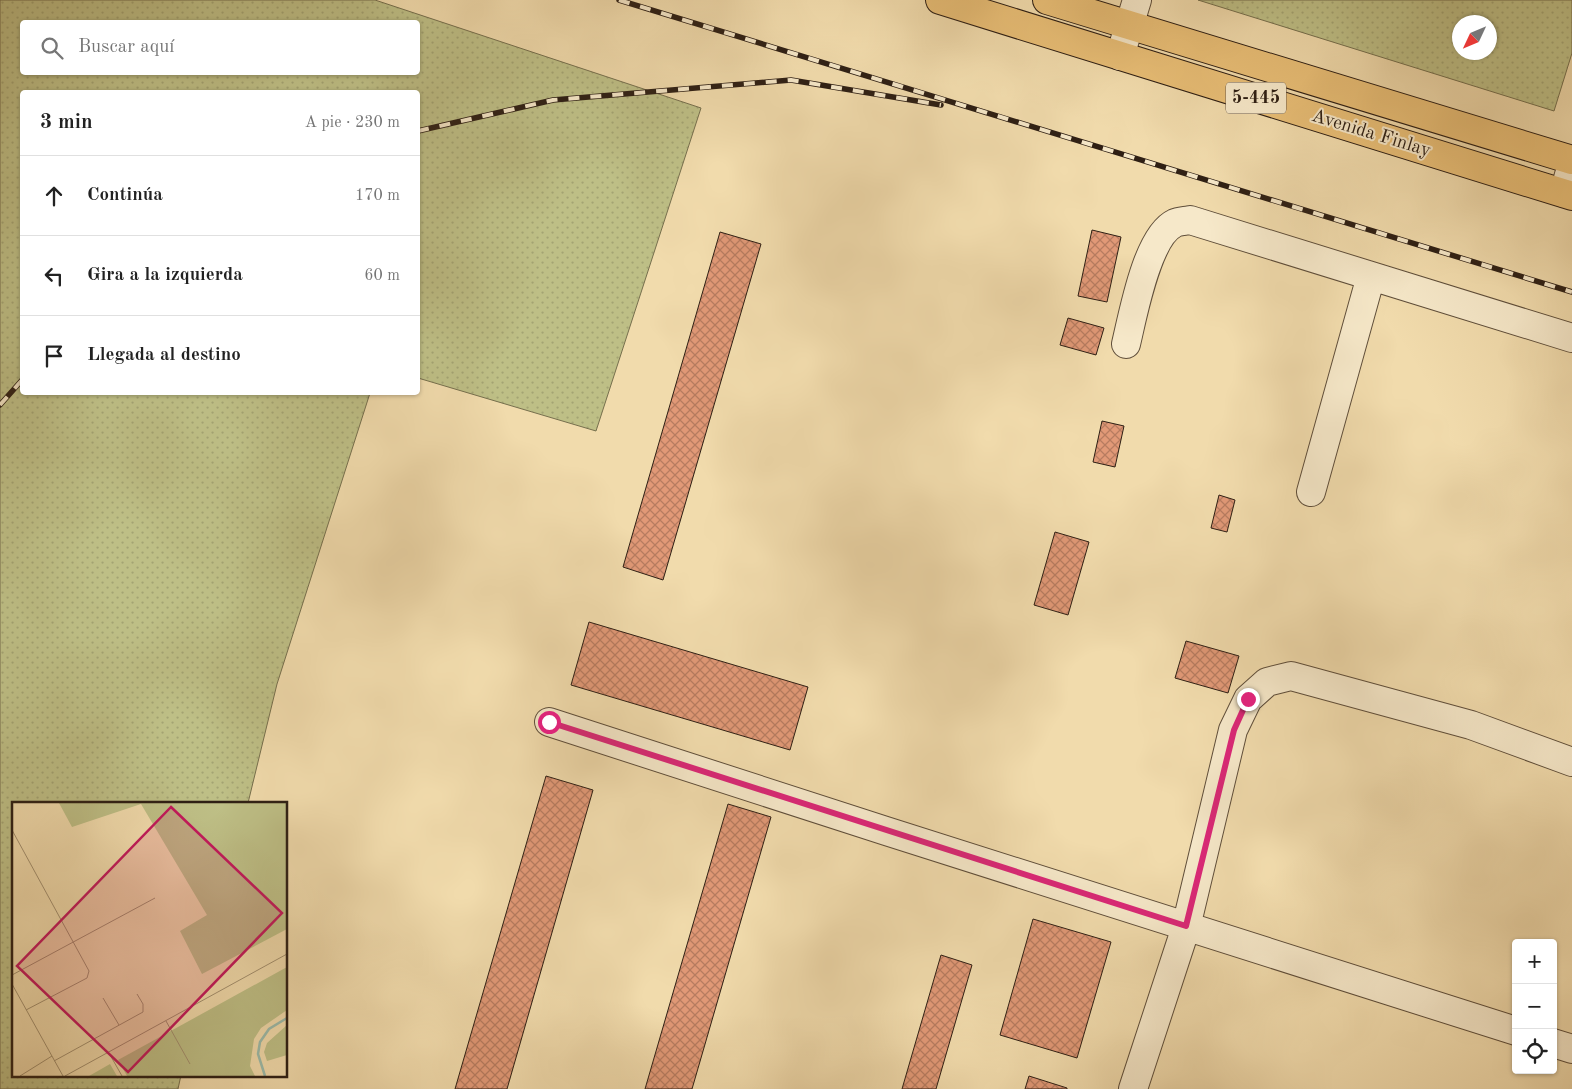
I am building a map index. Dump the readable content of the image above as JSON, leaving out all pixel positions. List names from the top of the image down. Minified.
{"streets":{"highway":["5-445","Avenida Finlay"]},"north":"bottom left","page":{"search":"Buscar aquí","heading":["3 min","A pie · 230 m"],"list":[["Continúa","170 m"],["Gira a la izquierda","60 m"],"Llegada al destino"],"map_buttons":["+","−"]}}
